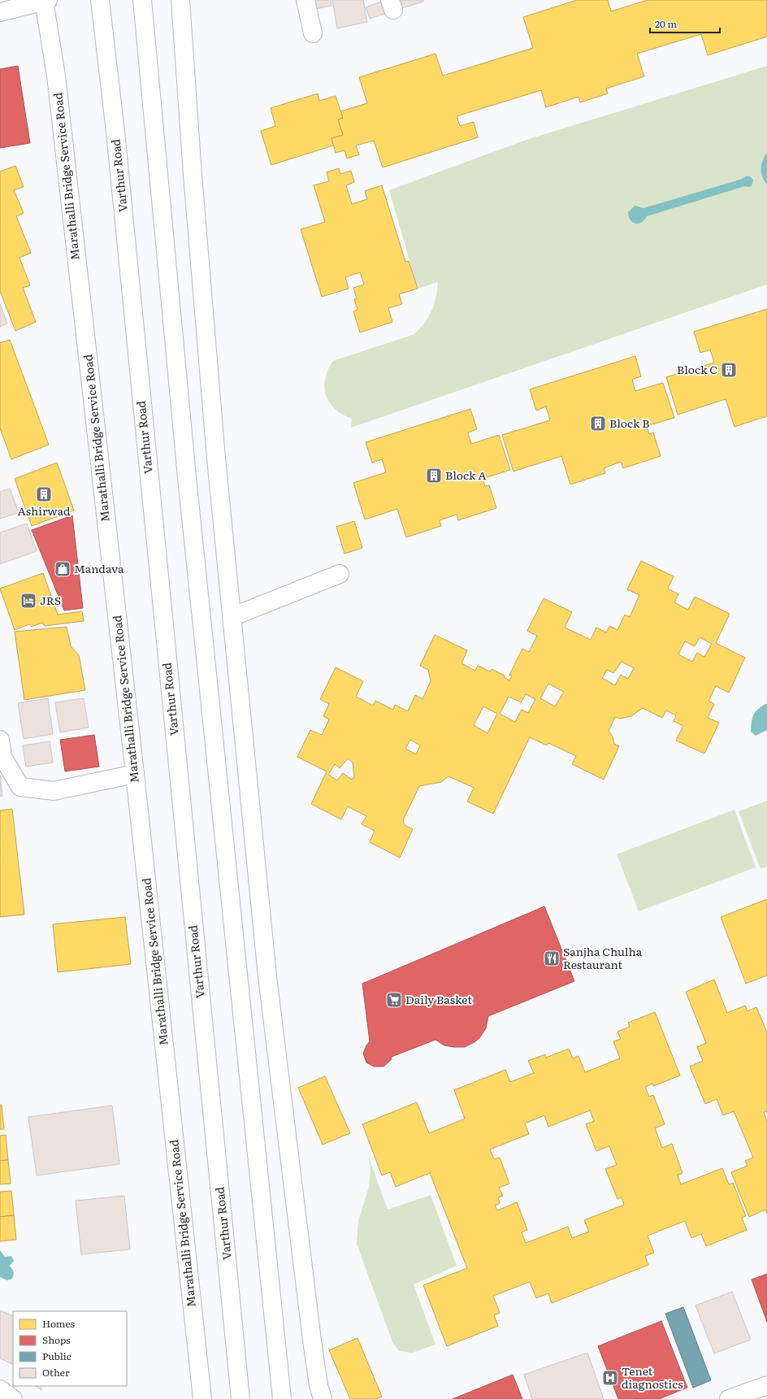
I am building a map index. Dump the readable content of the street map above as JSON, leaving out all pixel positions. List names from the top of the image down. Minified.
{"streets":{"street":["Varthur Road","Marathalli Bridge Service Road"]},"places":{"building":["Block C","Block B","Block A","Ashirwad"],"shop":["Mandava"],"hotel":["JRS"],"restaurant":["Sanjha Chulha Restaurant"],"supermarket":["Daily Basket"],"hospital":["Tenet diagnostics"]},"legend":["Homes","Shops","Public","Other"],"scale_bar":"20 m"}
